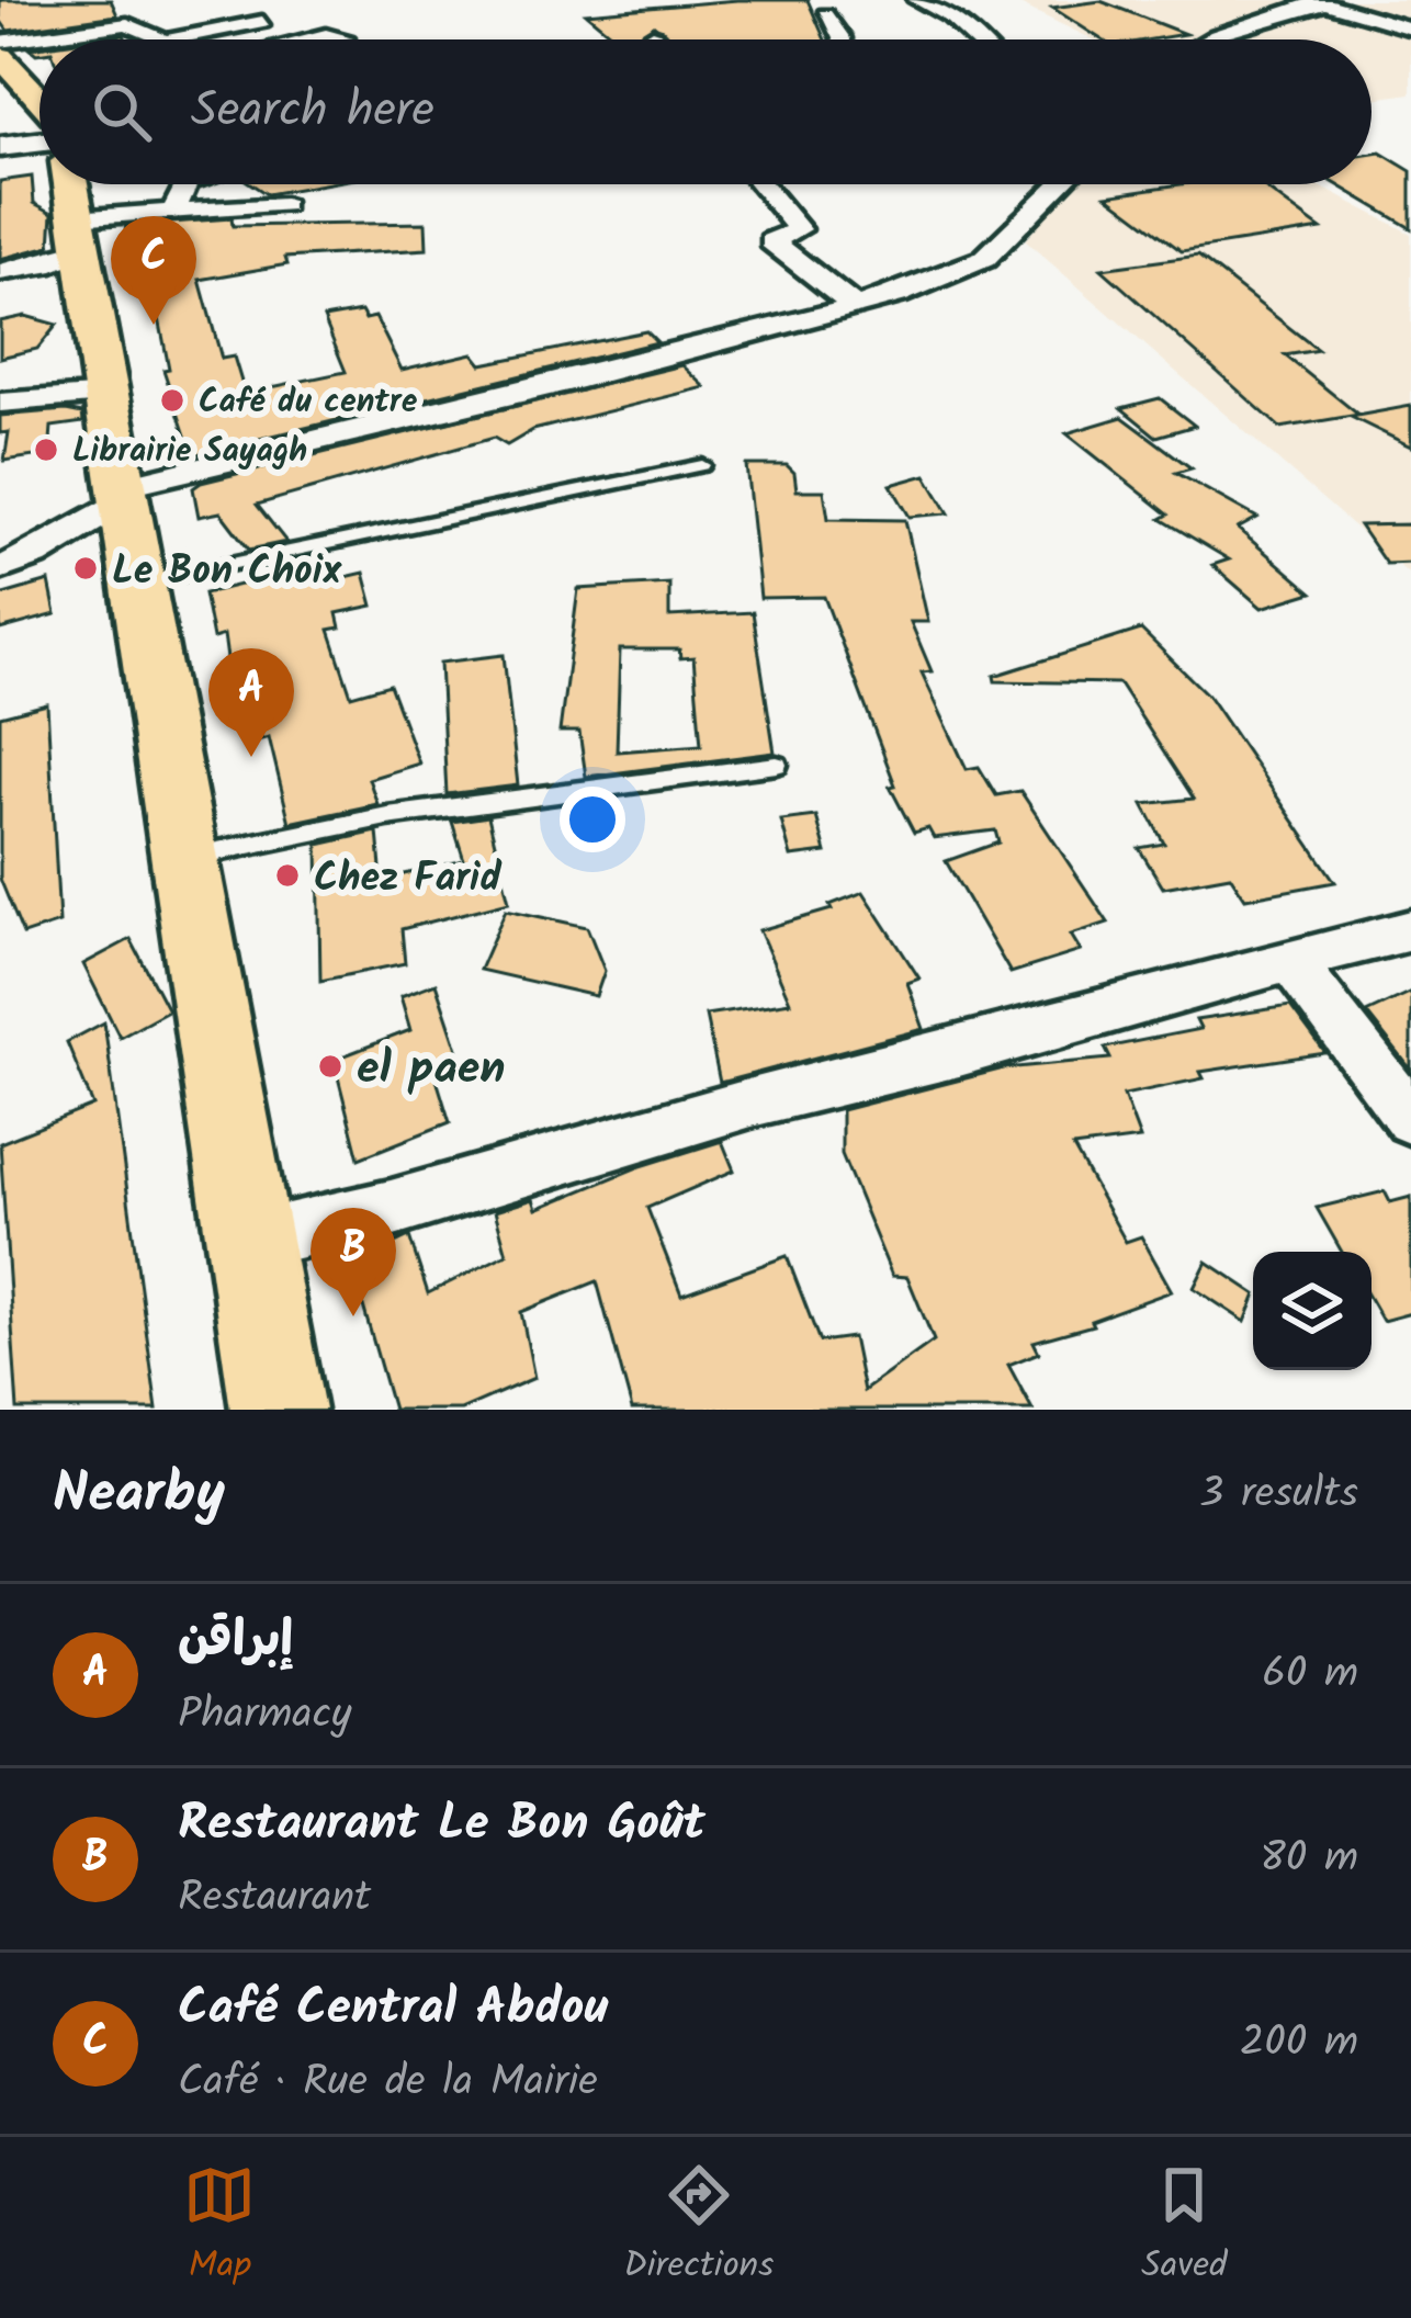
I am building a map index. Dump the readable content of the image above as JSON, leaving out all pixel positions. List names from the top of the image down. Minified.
{"places":["Café du centre","Librairie Sayagh","Le Bon Choix","Chez Farid","el paen"],"page":{"search":"Search here","pins":["C","A","B"],"heading":["Nearby","3 results"],"list":[{"mark":"A","name":"إبراقن","note":"Pharmacy","value":"60 m"},{"mark":"B","name":"Restaurant Le Bon Goût","note":"Restaurant","value":"80 m"},{"mark":"C","name":"Café Central Abdou","note":"Café · Rue de la Mairie","value":"200 m"}],"nav":["Map","Directions","Saved"]}}
